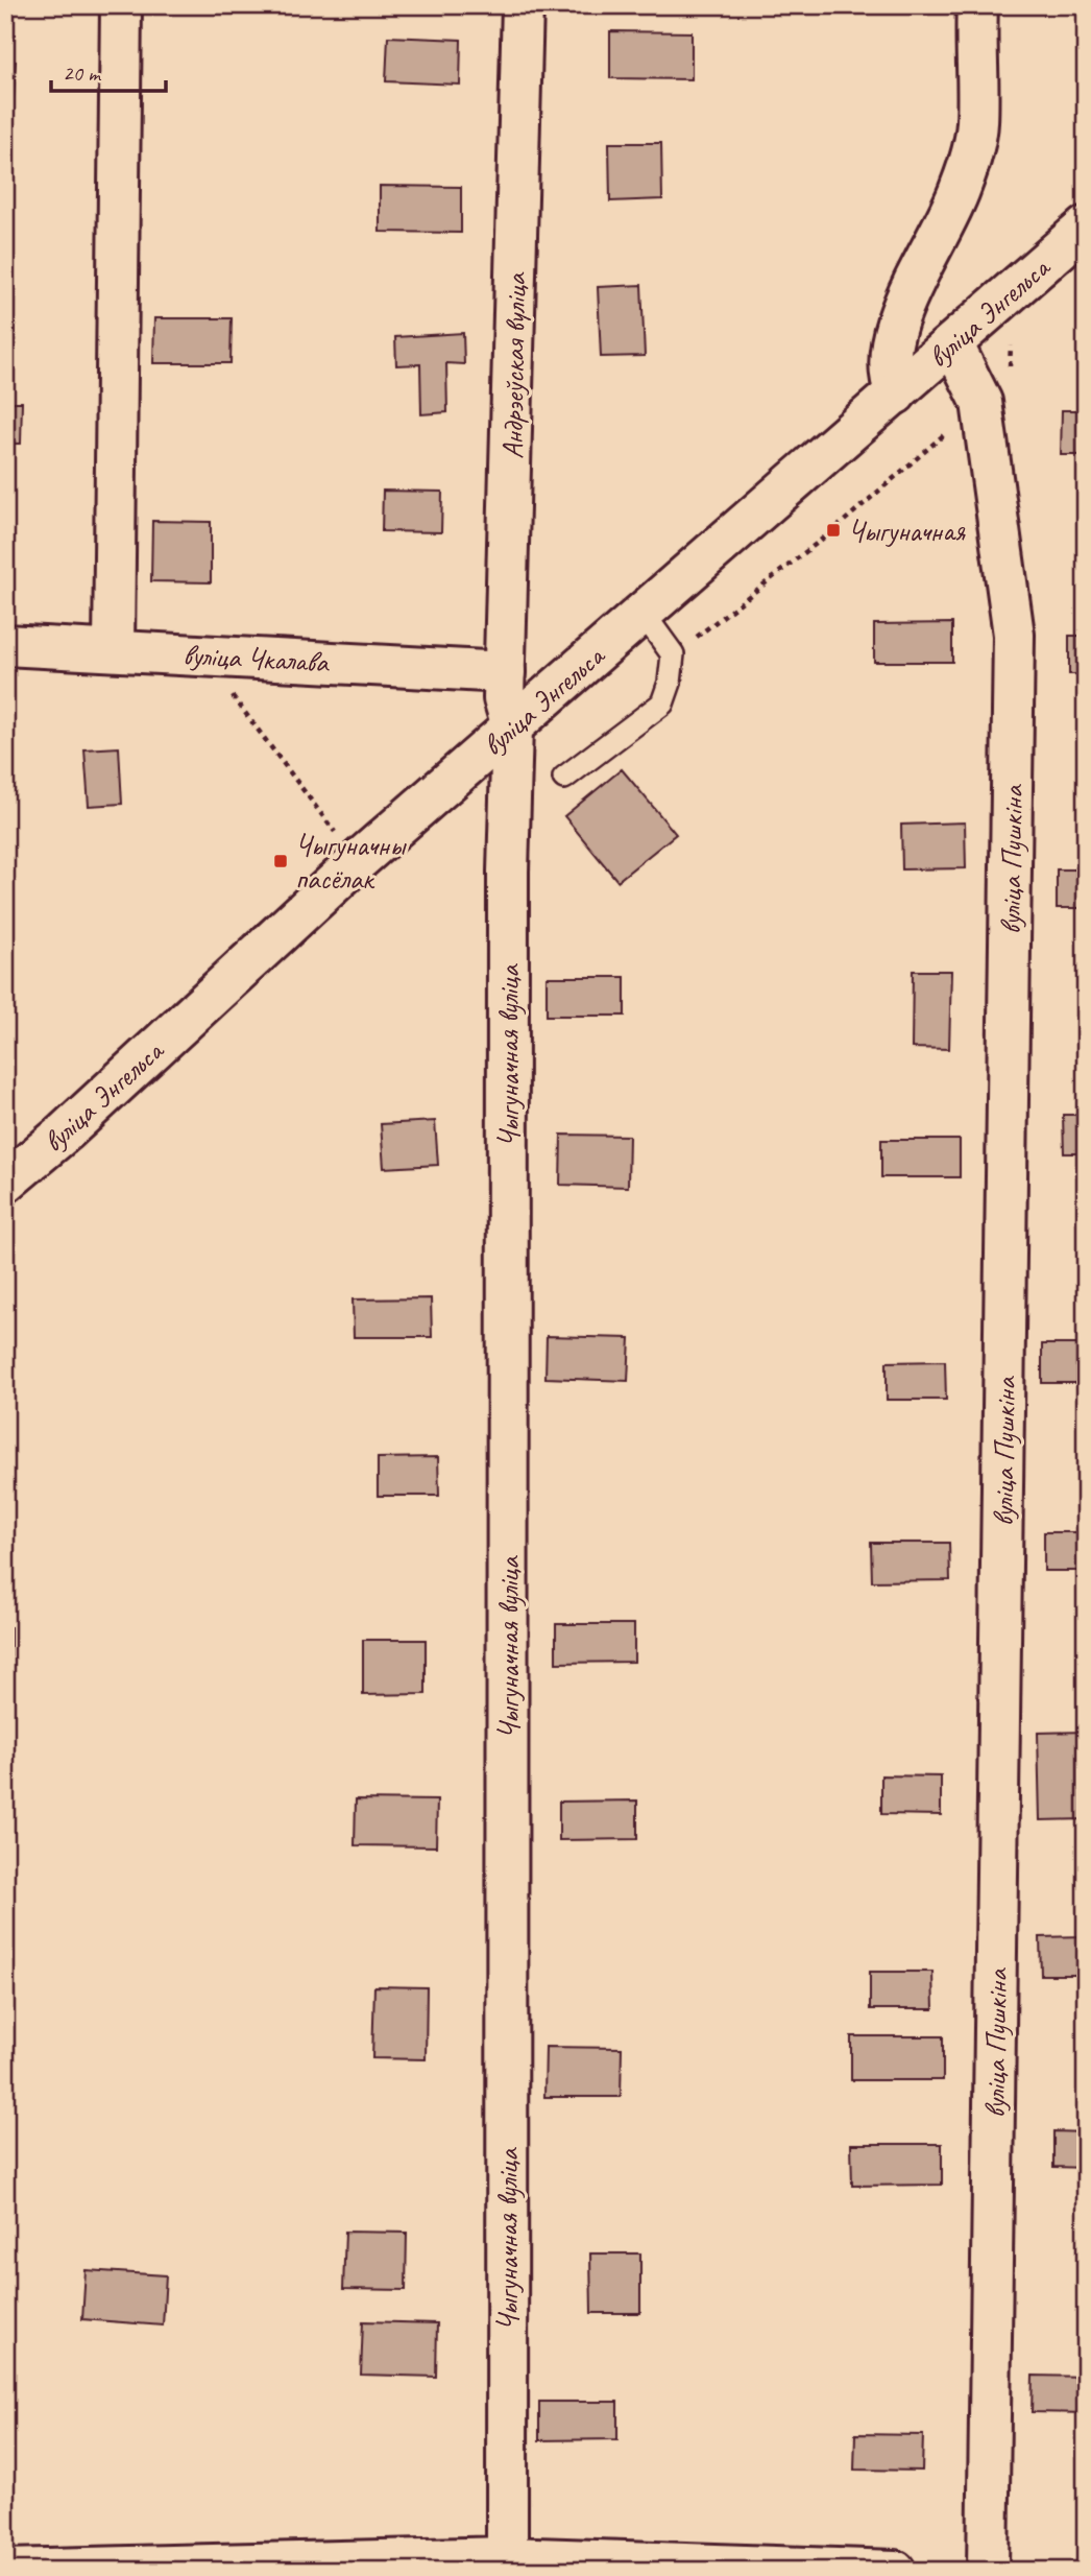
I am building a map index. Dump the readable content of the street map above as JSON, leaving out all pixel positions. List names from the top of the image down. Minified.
{"streets":{"street":["вуліца Энгельса","Андрэеўская вуліца","вуліца Чкалава","вуліца Пушкіна","Чыгуначная вуліца"]},"crossings":[["вуліца Энгельса","Андрэеўская вуліца"],["вуліца Энгельса","вуліца Пушкіна"],["вуліца Энгельса","Чыгуначная вуліца"],["Андрэеўская вуліца","вуліца Чкалава"],["Андрэеўская вуліца","Чыгуначная вуліца"]],"places":{"transit":["Чыгуначная","Чыгуначны пасёлак"]},"scale_bar":"20 m"}
